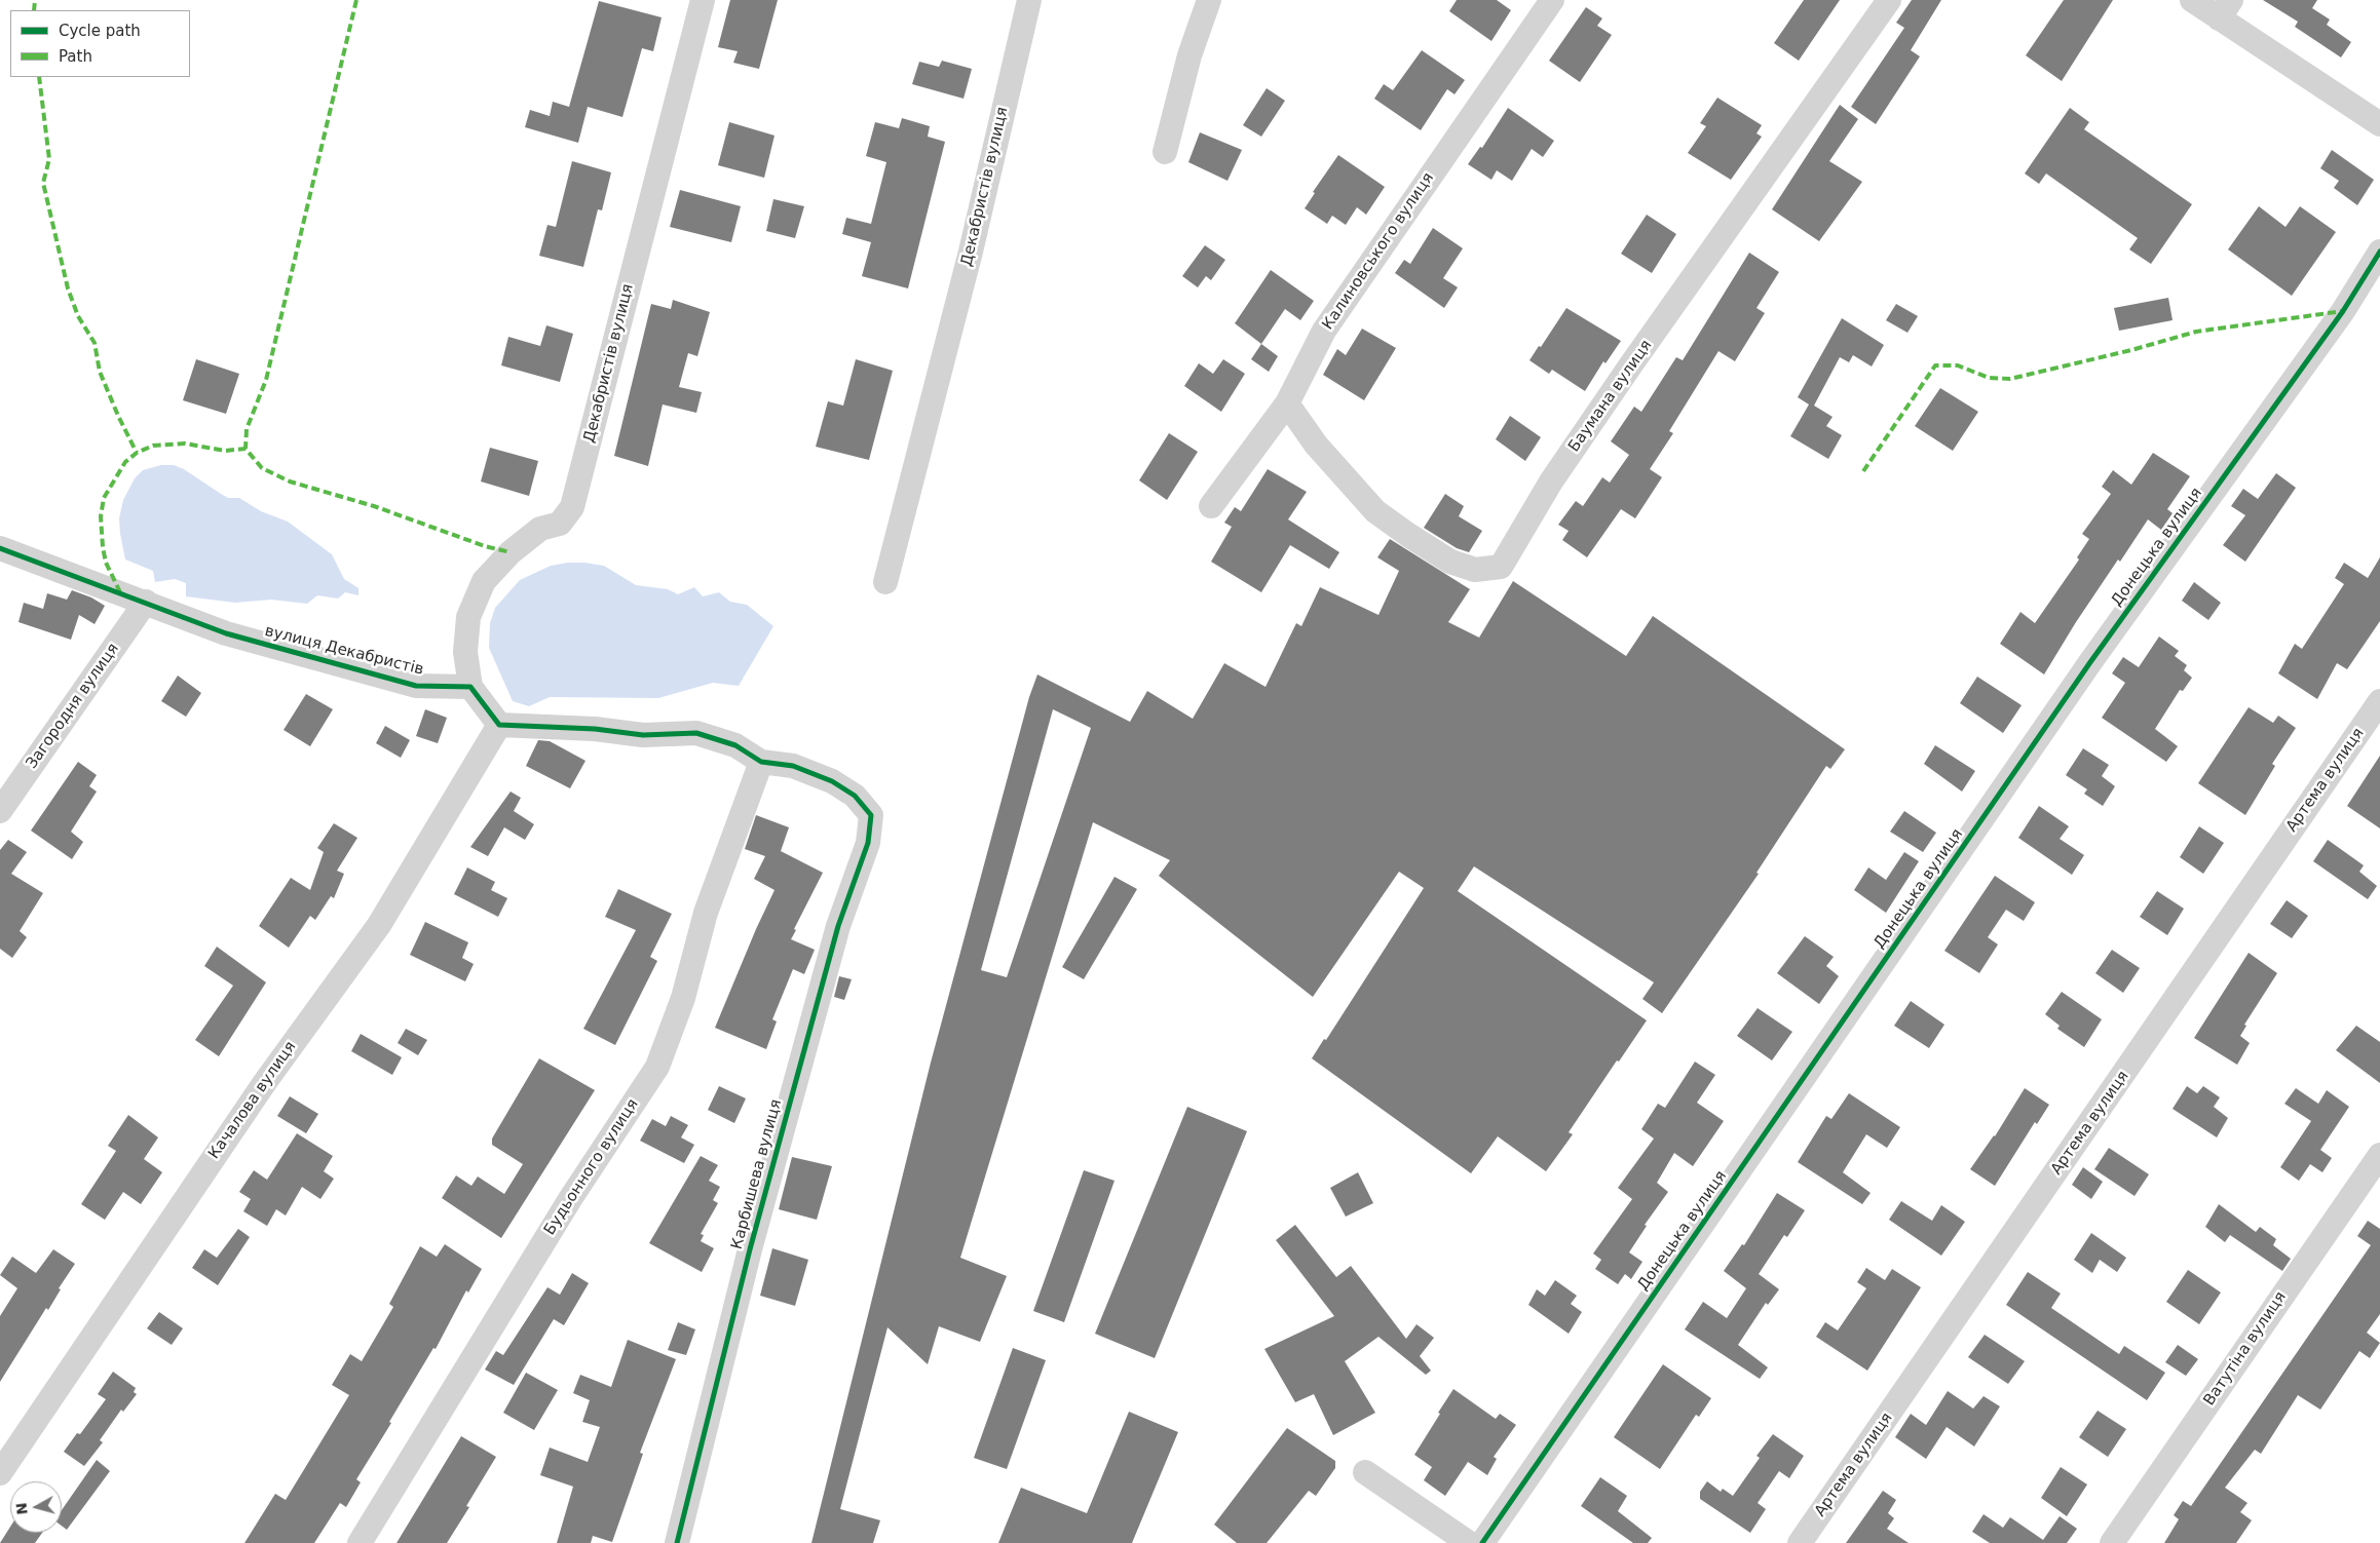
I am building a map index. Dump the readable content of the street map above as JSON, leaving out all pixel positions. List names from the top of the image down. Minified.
{"streets":{"street":["Декабристів вулиця","Калиновського вулиця","Баумана вулиця","Донецька вулиця","вулиця Декабристів","Загородня вулиця","Артема вулиця","Качалова вулиця","Будьонного вулиця","Карбишева вулиця","Ватутіна вулиця"]},"crossings":[["Декабристів вулиця","вулиця Декабристів"],["Калиновського вулиця","Баумана вулиця"],["вулиця Декабристів","Загородня вулиця"],["Будьонного вулиця","Карбишева вулиця"]],"legend":["Cycle path","Path"],"north":"left"}
